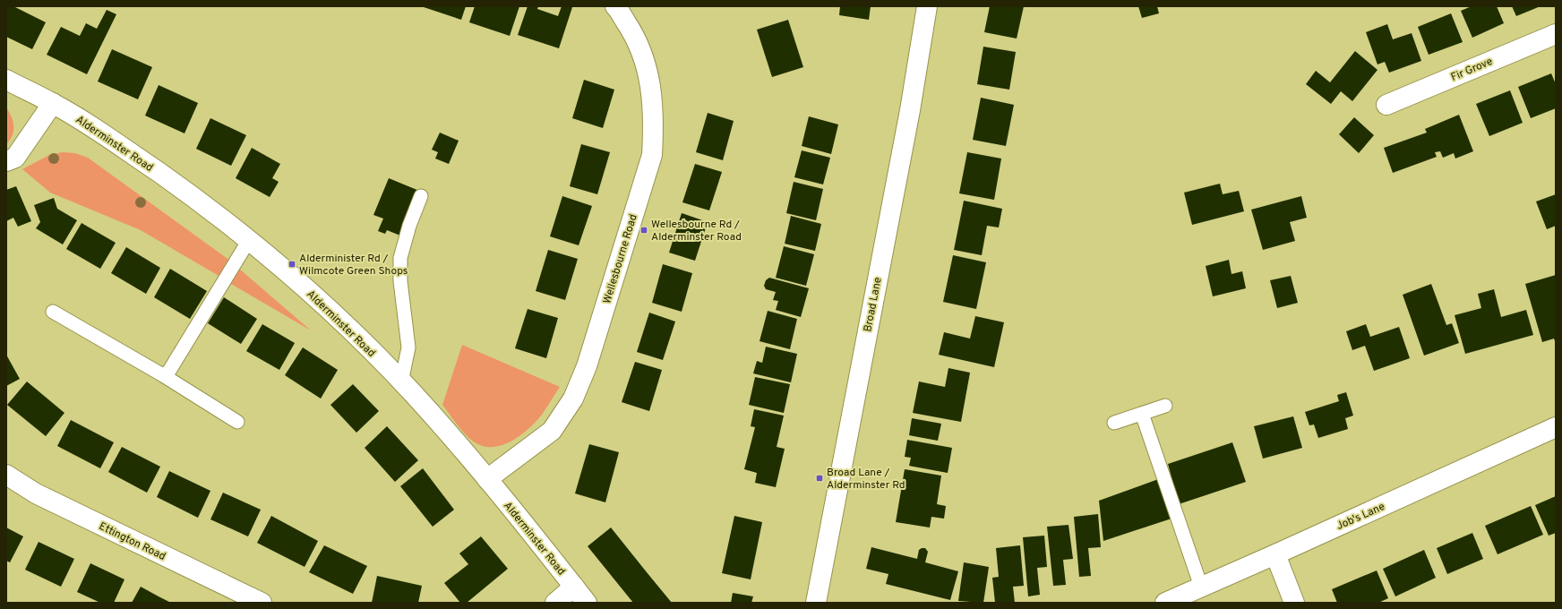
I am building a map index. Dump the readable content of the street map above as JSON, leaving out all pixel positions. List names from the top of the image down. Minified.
{"streets":{"street":["Fir Grove","Alderminster Road","Wellesbourne Road","Broad Lane","Job's Lane","Ettington Road"]},"crossings":[["Alderminster Road","Wellesbourne Road"]],"places":{"transit":["Wellesbourne Rd / Alderminster Road","Alderminister Rd / Wilmcote Green Shops","Broad Lane / Alderminster Rd"]}}
